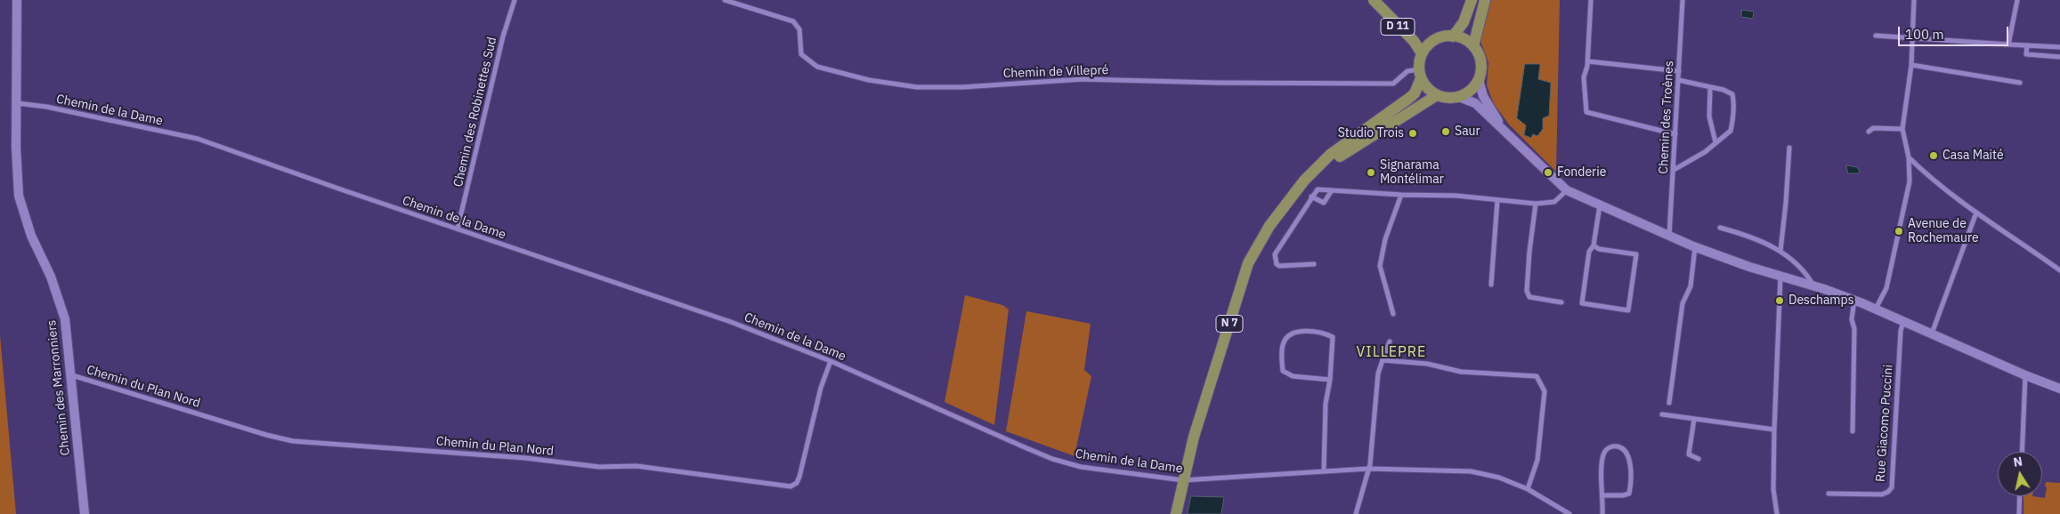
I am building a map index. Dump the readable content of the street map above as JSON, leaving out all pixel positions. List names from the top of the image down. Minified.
{"streets":{"main road":["D 11","N 7"],"street":["Chemin de Villepré","Chemin de la Dame","Chemin des Robinettes Sud","Chemin des Troènes","Chemin du Plan Nord","Chemin des Marronniers","Rue Giacomo Puccini"]},"crossings":[["D 11","Chemin de Villepré"],["D 11","N 7"],["Chemin de Villepré","N 7"],["Chemin de la Dame","Chemin des Robinettes Sud"],["Chemin de la Dame","N 7"],["Chemin de la Dame","Chemin du Plan Nord"],["Chemin de la Dame","Chemin des Marronniers"],["Chemin du Plan Nord","Chemin des Marronniers"]],"districts":["VILLEPRE"],"places":["Saur","Studio Trois","Casa Maité","Signarama Montélimar","Fonderie","Avenue de Rochemaure","Deschamps"],"scale_bar":"100 m","north":"top"}
